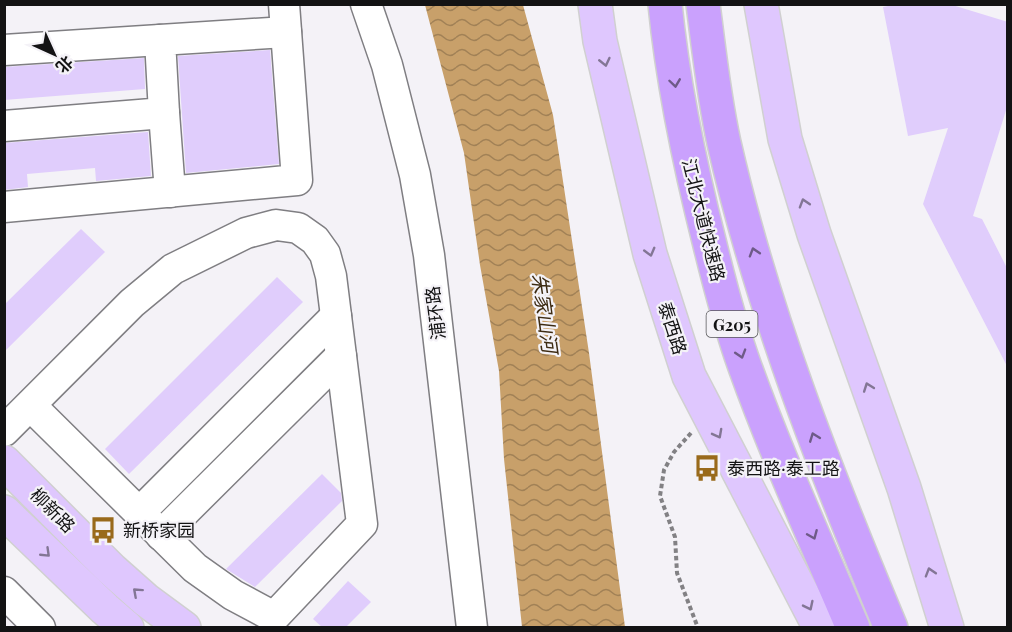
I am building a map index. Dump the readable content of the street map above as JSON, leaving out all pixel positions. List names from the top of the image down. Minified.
{"streets":{"highway":["江北大道快速路","G205"],"main road":["泰西路","柳新路"],"street":["浦环路"]},"water":["朱家山河"],"places":{"bus stop":["泰西路·泰工路","新桥家园"]},"north":"bottom right"}
